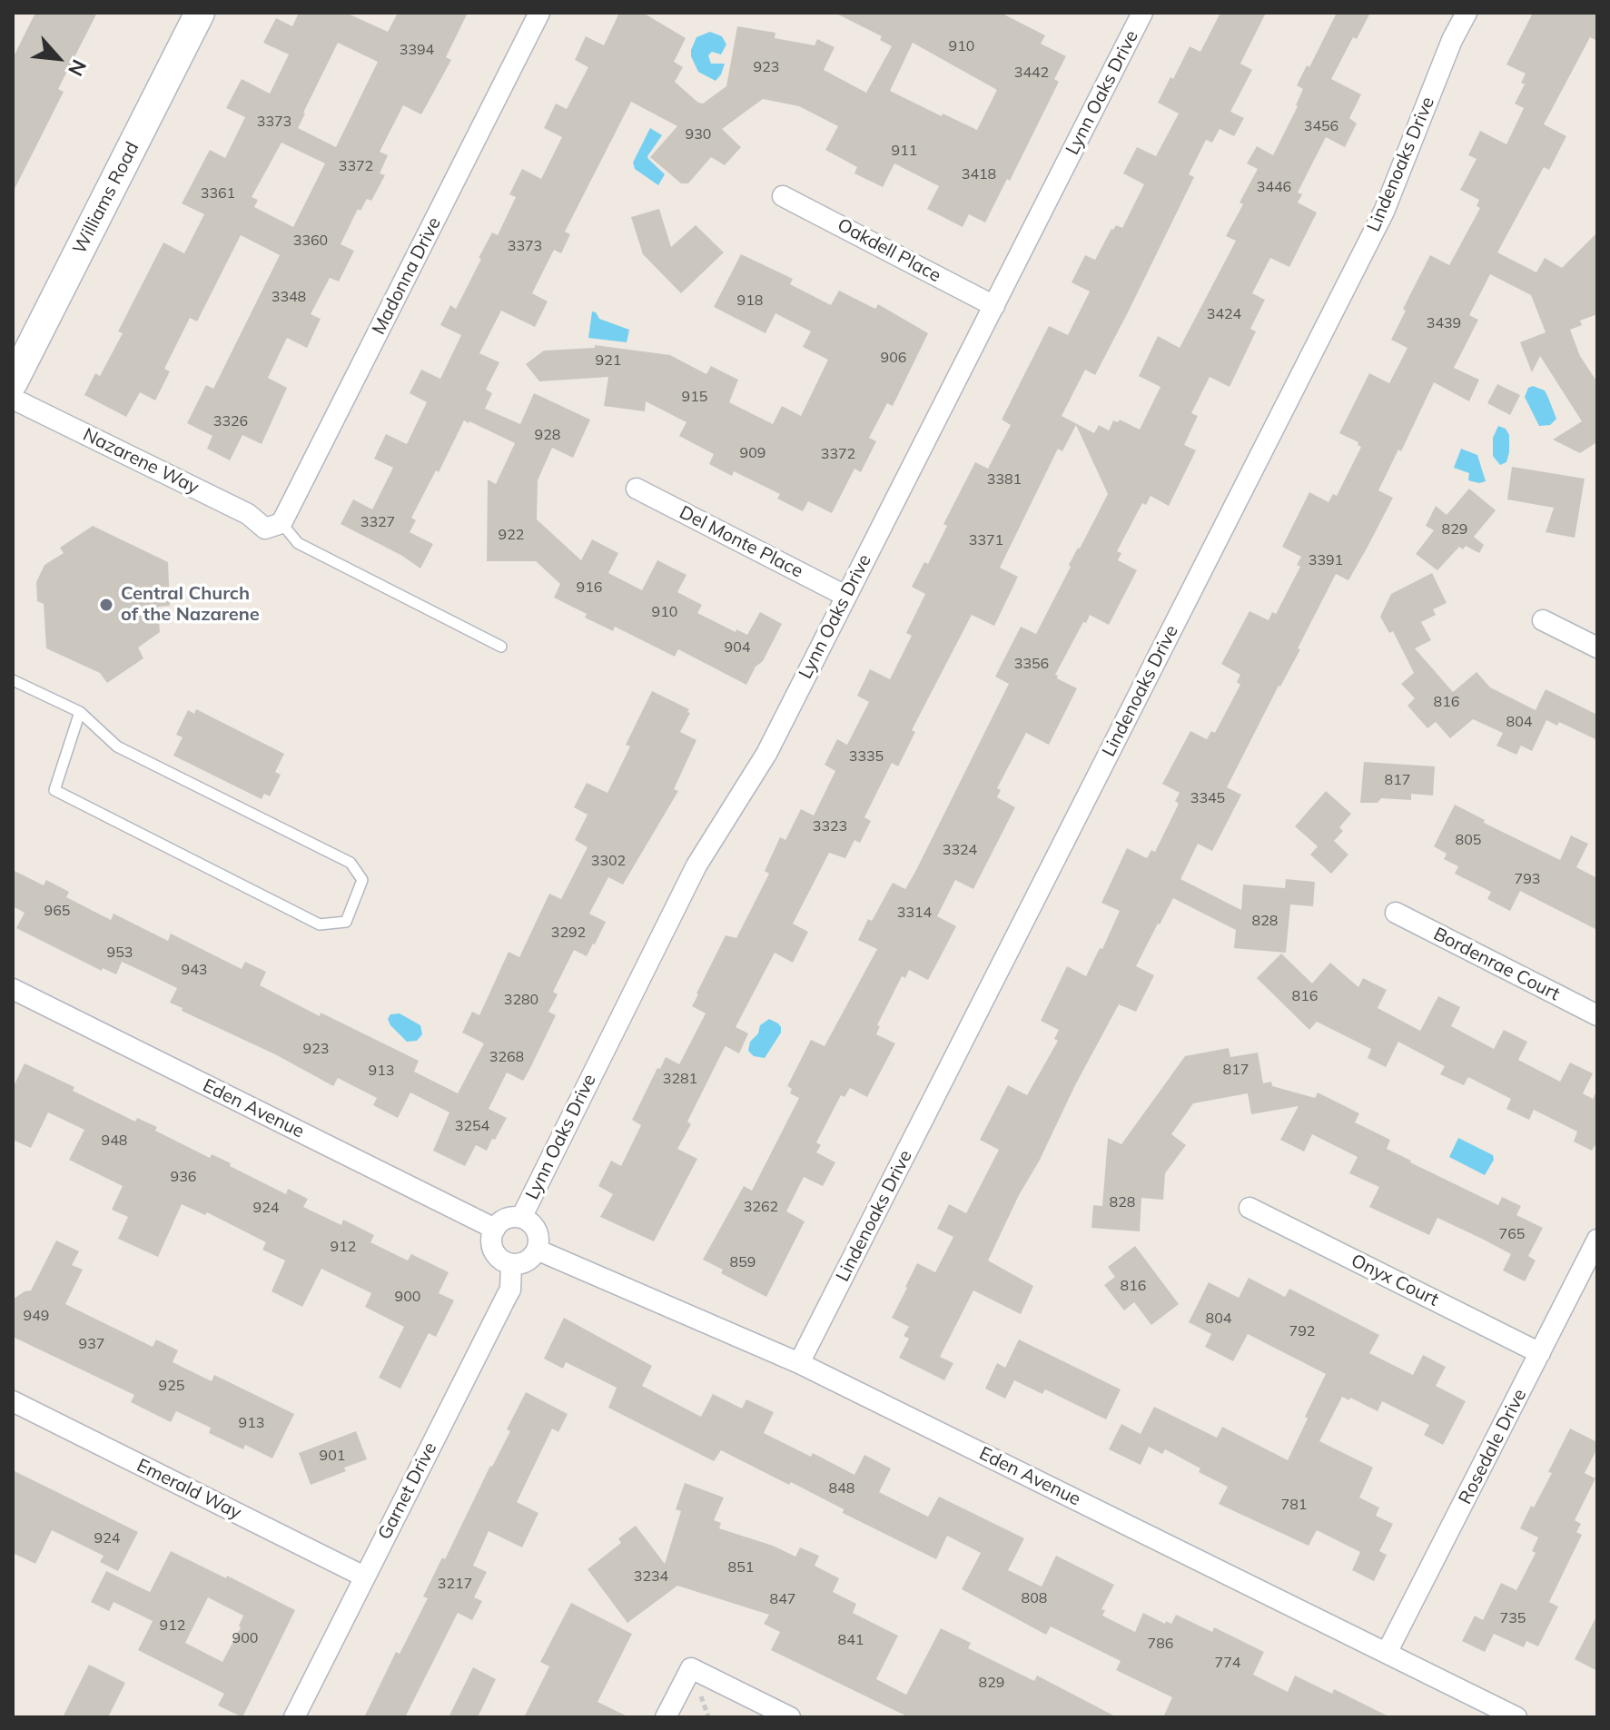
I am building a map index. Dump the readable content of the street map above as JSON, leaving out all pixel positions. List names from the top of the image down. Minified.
{"streets":{"street":["Lynn Oaks Drive","Lindenoaks Drive","Williams Road","Oakdell Place","Madonna Drive","Nazarene Way","Del Monte Place","Bordenrae Court","Eden Avenue","Onyx Court","Rosedale Drive","Emerald Way","Garnet Drive"]},"crossings":[["Lynn Oaks Drive","Oakdell Place"],["Lynn Oaks Drive","Del Monte Place"],["Lynn Oaks Drive","Eden Avenue"],["Lynn Oaks Drive","Garnet Drive"],["Lindenoaks Drive","Eden Avenue"],["Madonna Drive","Nazarene Way"],["Eden Avenue","Rosedale Drive"],["Eden Avenue","Garnet Drive"],["Onyx Court","Rosedale Drive"],["Emerald Way","Garnet Drive"]],"places":["Central Church of the Nazarene"],"house_numbers":["910","3394","923","3442","3373","3456","930","911","3372","3418","3446","3361","3360","3373","3348","918","3424","3439","906","921","915","3326","928","909","3372","3381","3327","829","922","3371","3391","916","910","904","3356","816","804","3335","817","3345","3323","805","3324","3302","793","965","3314","828","3292","953","943","816","3280","923","3268","817","913","3281","3254","948","936","828","3262","924","765","912","859","816","900","949","804","792","937","925","913","901","848","781","924","851","3234","3217","808","847","735","912","900","841","786","774","829"],"north":"bottom right"}
